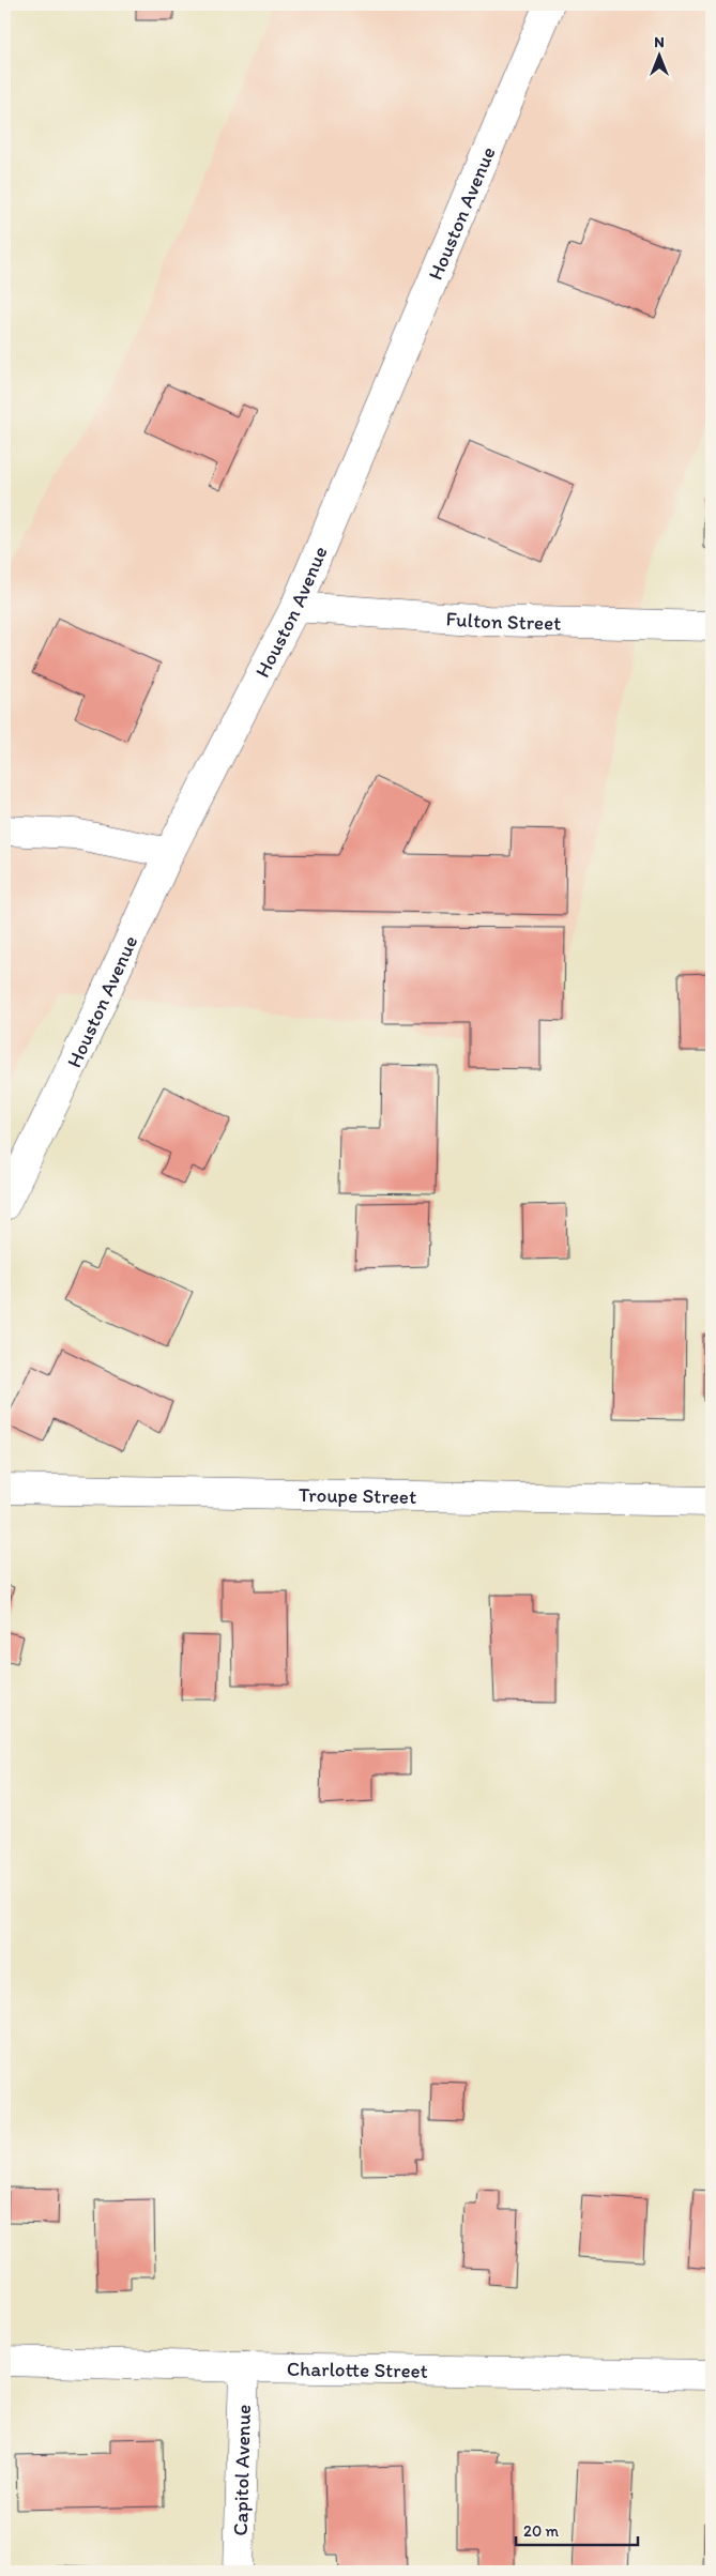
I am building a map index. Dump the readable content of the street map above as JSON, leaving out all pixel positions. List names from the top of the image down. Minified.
{"streets":{"street":["Houston Avenue","Fulton Street","Troupe Street","Charlotte Street","Capitol Avenue"]},"crossings":[["Houston Avenue","Fulton Street"],["Charlotte Street","Capitol Avenue"]],"scale_bar":"20 m","north":"top"}
